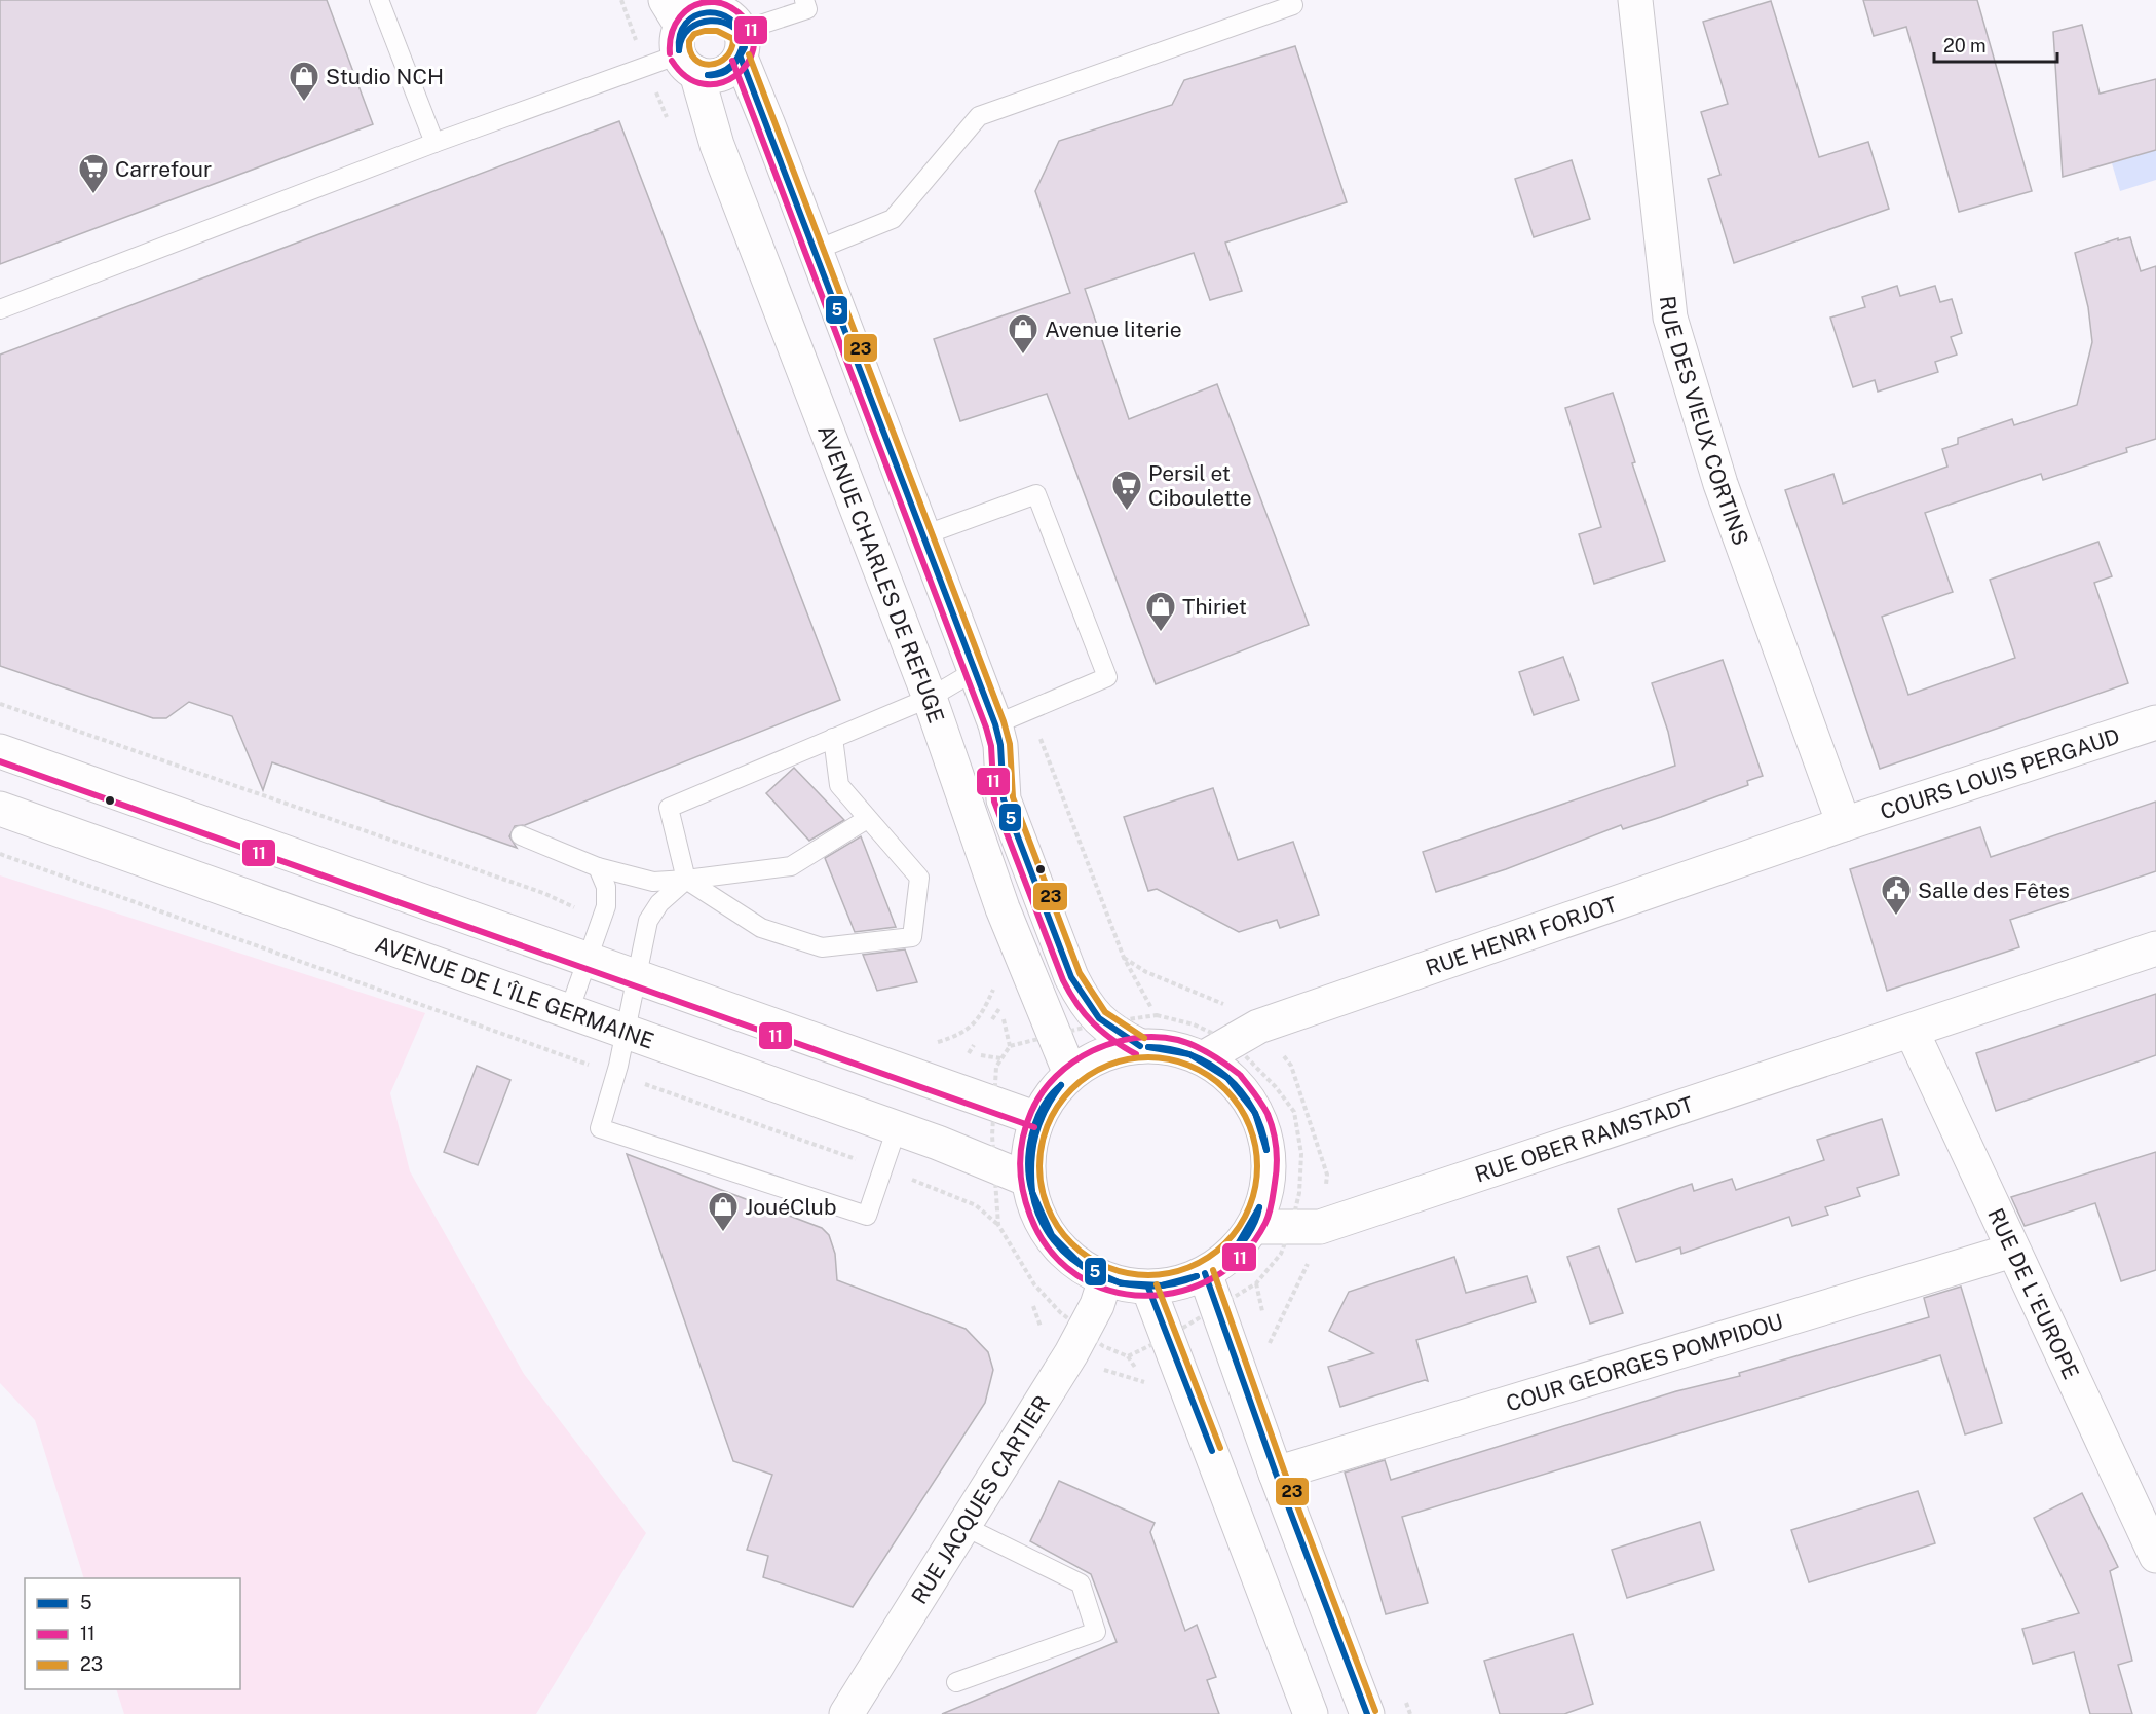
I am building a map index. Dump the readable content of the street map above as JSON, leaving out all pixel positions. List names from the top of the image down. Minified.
{"streets":{"street":["RUE DES VIEUX CORTINS","AVENUE CHARLES DE REFUGE","COURS LOUIS PERGAUD","RUE HENRI FORJOT","AVENUE DE L'ÎLE GERMAINE","RUE OBER RAMSTADT","RUE DE L'EUROPE","COUR GEORGES POMPIDOU","RUE JACQUES CARTIER"]},"crossings":[["RUE DES VIEUX CORTINS","COURS LOUIS PERGAUD"],["RUE DES VIEUX CORTINS","RUE HENRI FORJOT"],["COURS LOUIS PERGAUD","RUE HENRI FORJOT"],["RUE OBER RAMSTADT","RUE DE L'EUROPE"],["RUE DE L'EUROPE","COUR GEORGES POMPIDOU"]],"places":{"shop":["Studio NCH","Avenue literie","Thiriet","JouéClub"],"supermarket":["Carrefour","Persil et Ciboulette"],"public building":["Salle des Fêtes"]},"lines":["transit line 11","transit line 5","transit line 23"],"legend":["5","11","23"],"scale_bar":"20 m"}
